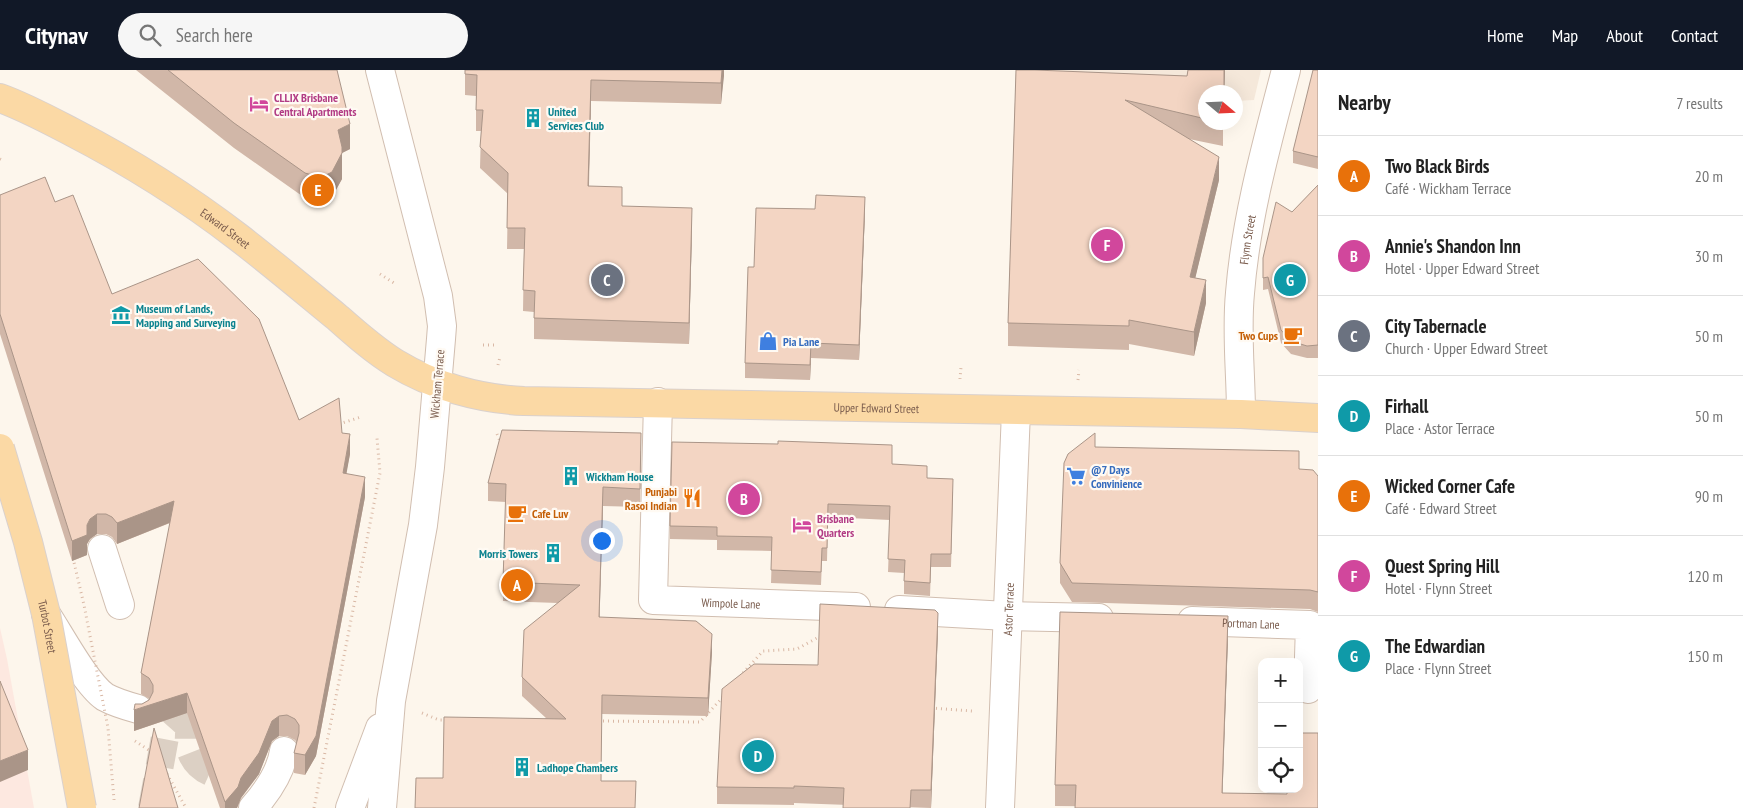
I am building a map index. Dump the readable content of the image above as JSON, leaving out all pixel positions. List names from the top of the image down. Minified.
{"streets":{"main road":["Edward Street","Upper Edward Street","Turbot Street"],"street":["Flynn Street","Wickham Terrace","Wimpole Lane","Astor Terrace","Portman Lane"]},"crossings":[["Edward Street","Wickham Terrace"],["Edward Street","Upper Edward Street"],["Flynn Street","Upper Edward Street"],["Wickham Terrace","Upper Edward Street"],["Upper Edward Street","Wimpole Lane"],["Upper Edward Street","Astor Terrace"],["Wimpole Lane","Astor Terrace"]],"places":{"hotel":["CLLIX Brisbane Central Apartments","Brisbane Quarters"],"building":["United Services Club","Wickham House","Morris Towers","Ladhope Chambers"],"museum":["Museum of Lands, Mapping and Surveying"],"cafe":["Two Cups","Cafe Luv"],"shop":["Pia Lane"],"supermarket":["@7 Days Convinience"],"restaurant":["Punjabi Rasoi Indian"]},"north":"right","page":{"header":"Citynav","search":"Search here","nav":["Home","Map","About","Contact"],"heading":["Nearby","7 results"],"list":[{"mark":"A","name":"Two Black Birds","note":"Café · Wickham Terrace","value":"20 m"},{"mark":"B","name":"Annie's Shandon Inn","note":"Hotel · Upper Edward Street","value":"30 m"},{"mark":"C","name":"City Tabernacle","note":"Church · Upper Edward Street","value":"50 m"},{"mark":"D","name":"Firhall","note":"Place · Astor Terrace","value":"50 m"},{"mark":"E","name":"Wicked Corner Cafe","note":"Café · Edward Street","value":"90 m"},{"mark":"F","name":"Quest Spring Hill","note":"Hotel · Flynn Street","value":"120 m"},{"mark":"G","name":"The Edwardian","note":"Place · Flynn Street","value":"150 m"}],"pins":["E","F","C","G","B","A","D"],"map_buttons":["+","−"]}}
